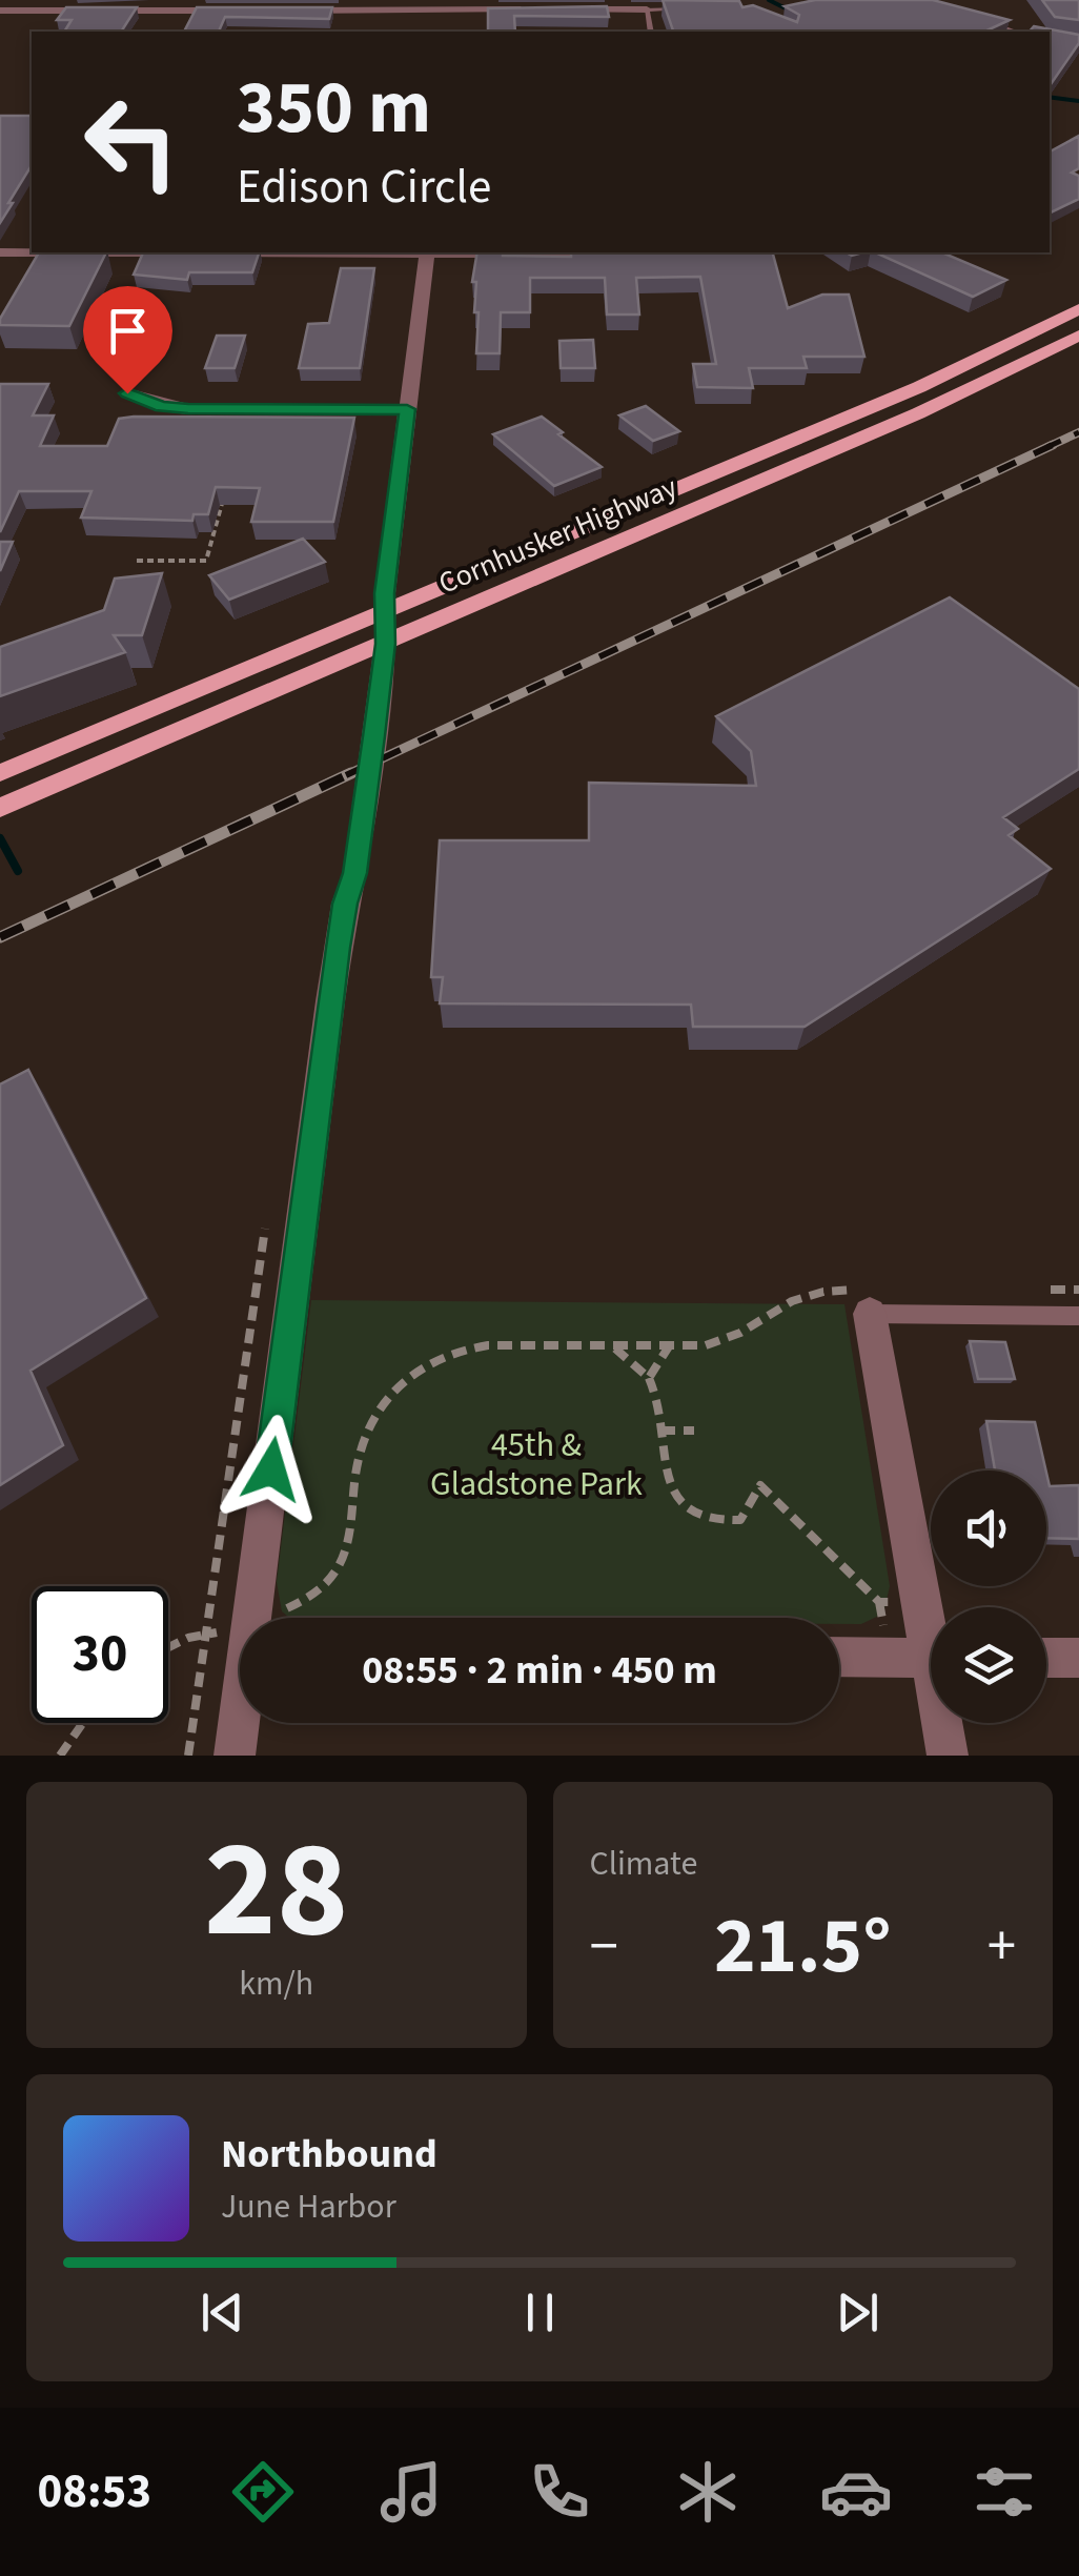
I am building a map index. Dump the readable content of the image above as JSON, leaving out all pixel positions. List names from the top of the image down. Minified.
{"streets":{"main road":["Cornhusker Highway"]},"parks":["45th & Gladstone Park"],"page":{"turn":["350 m","Edison Circle"],"limit":"30","trip":"08:55 · 2 min · 450 m","tile":[["28","km/h"],"Climate"],"heat":["−","21.5°","+"],"song":["Northbound","June Harbor"],"tabs":"08:53"}}
